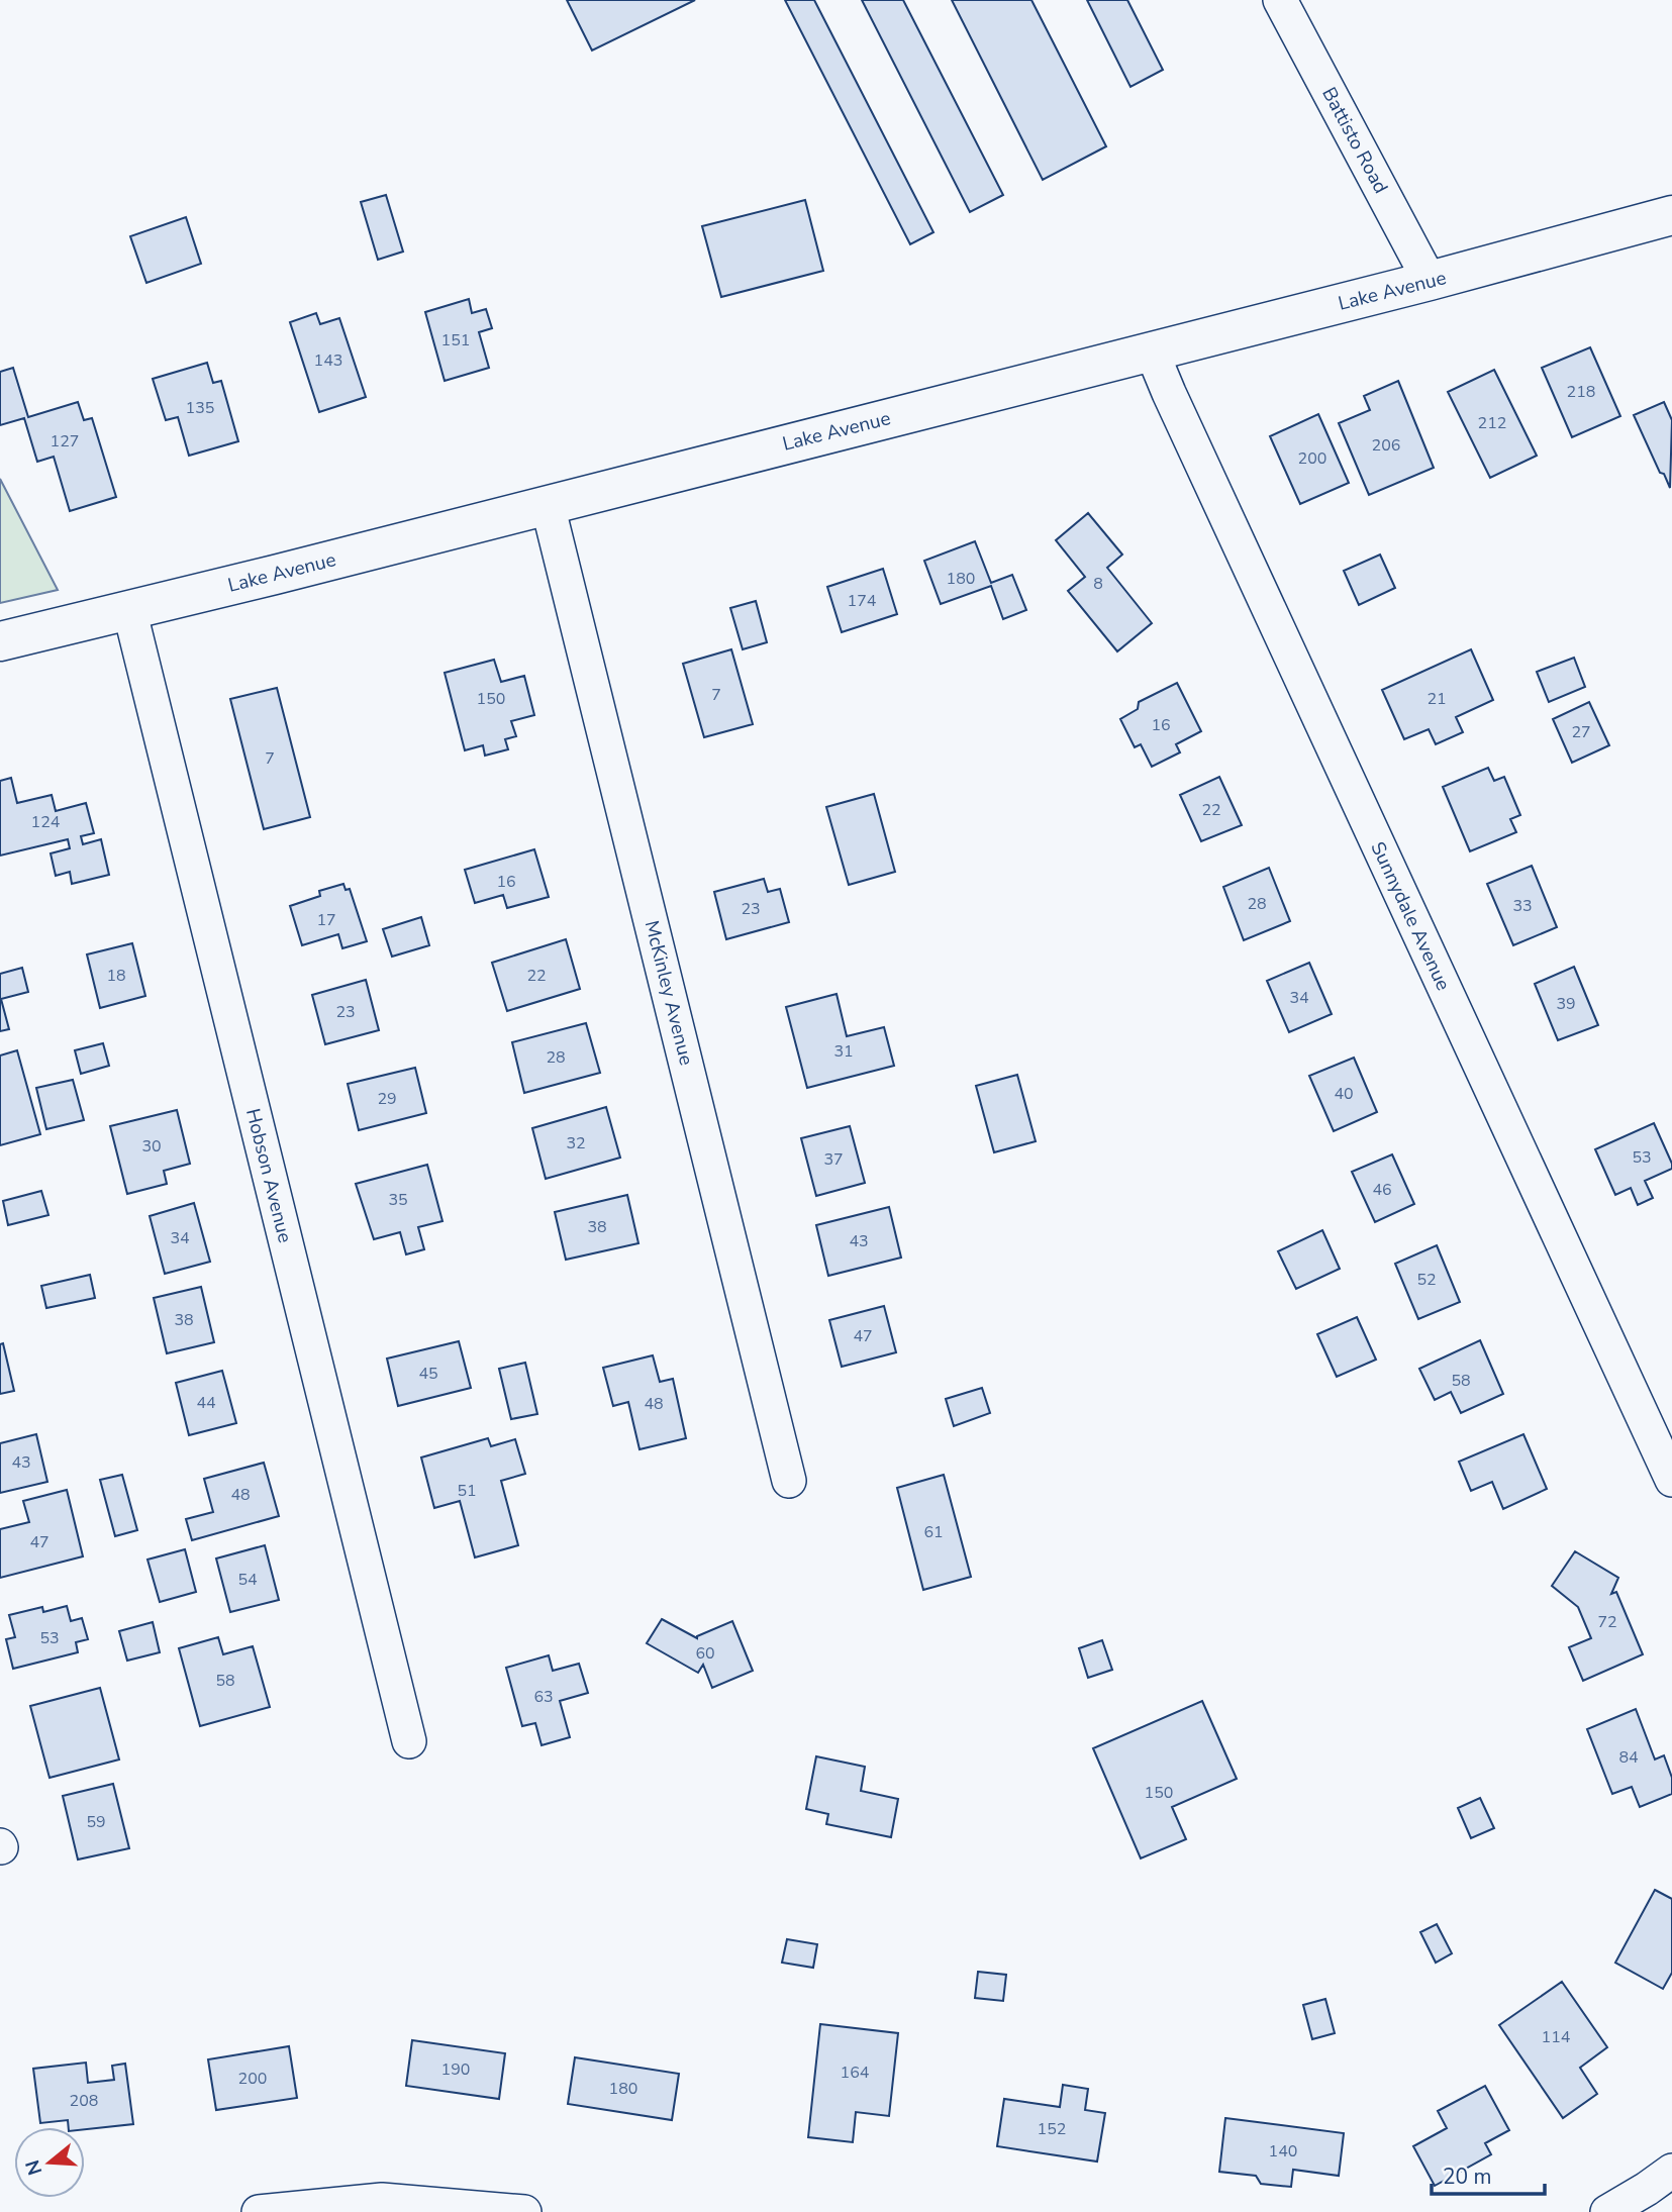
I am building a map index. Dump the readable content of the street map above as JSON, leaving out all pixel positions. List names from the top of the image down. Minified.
{"streets":{"main road":["Lake Avenue"],"street":["Battisto Road","Sunnydale Avenue","McKinley Avenue","Hobson Avenue"]},"crossings":[["Battisto Road","Lake Avenue"],["Lake Avenue","Sunnydale Avenue"],["Lake Avenue","McKinley Avenue"],["Lake Avenue","Hobson Avenue"]],"house_numbers":["151","143","218","135","212","127","206","200","180","8","174","7","150","21","16","27","7","22","124","16","28","33","23","17","18","22","34","39","23","31","28","40","29","32","30","53","37","46","35","38","34","43","52","38","47","45","58","44","48","43","51","48","61","47","54","72","53","60","58","63","84","150","59","114","190","164","200","180","208","152","140"],"scale_bar":"20 m","north":"left"}
